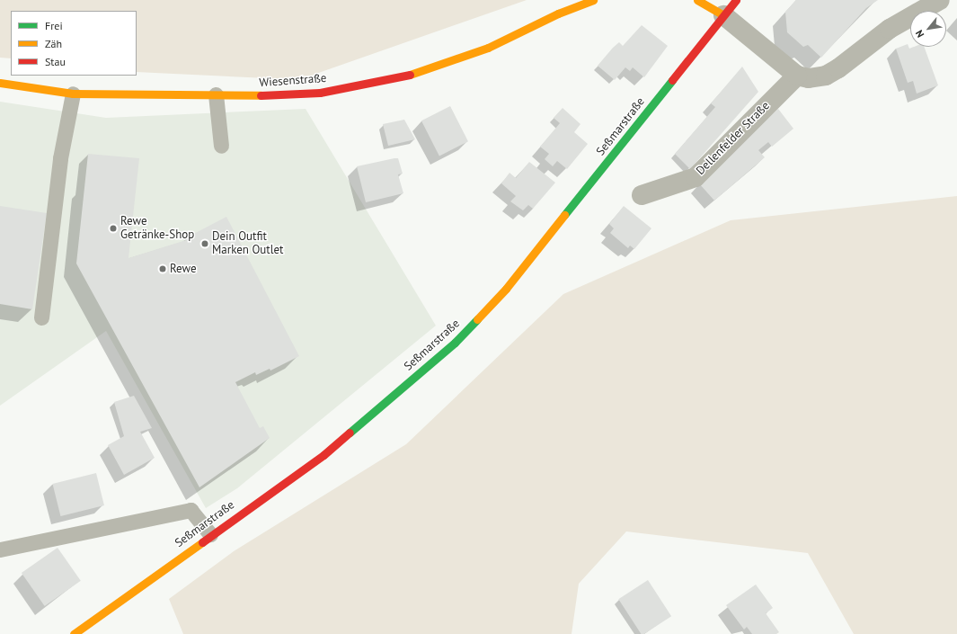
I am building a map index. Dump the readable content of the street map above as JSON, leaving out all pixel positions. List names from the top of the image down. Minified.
{"streets":{"street":["Wiesenstraße","Seßmarstraße","Dellenfelder Straße"]},"places":["Rewe Getränke-Shop","Dein Outfit Marken Outlet","Rewe"],"legend":["Frei","Zäh","Stau"],"north":"bottom left"}
